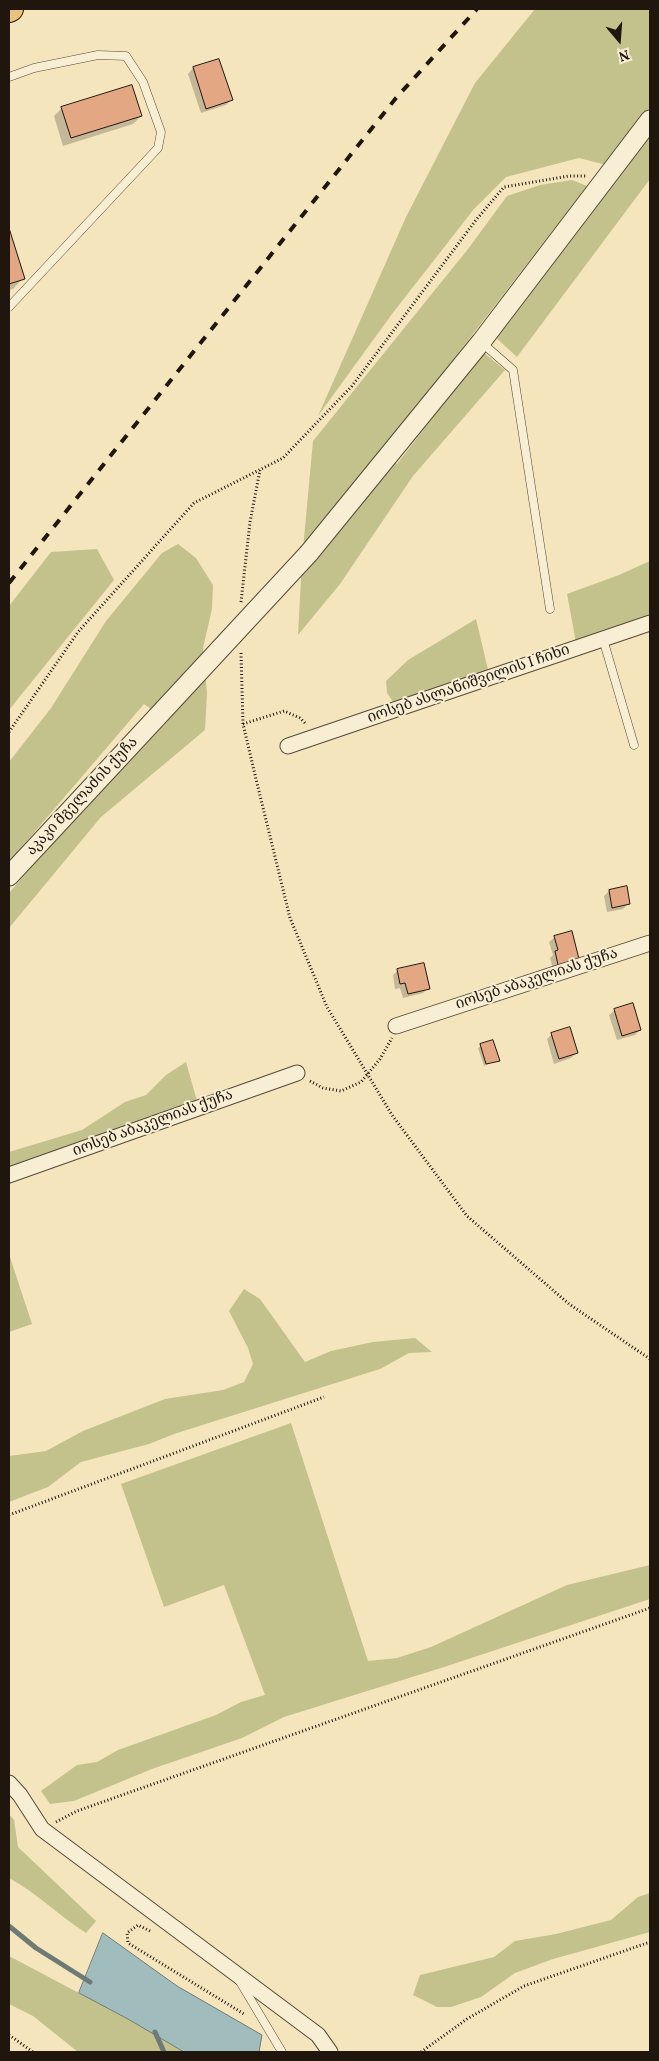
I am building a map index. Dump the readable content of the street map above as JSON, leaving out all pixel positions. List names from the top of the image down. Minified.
{"streets":{"street":["იოსებ ასლანიშვილის I ჩიხი","აკაკი მგელაძის ქუჩა","იოსებ აბაკელიას ქუჩა"]},"north":"bottom"}
